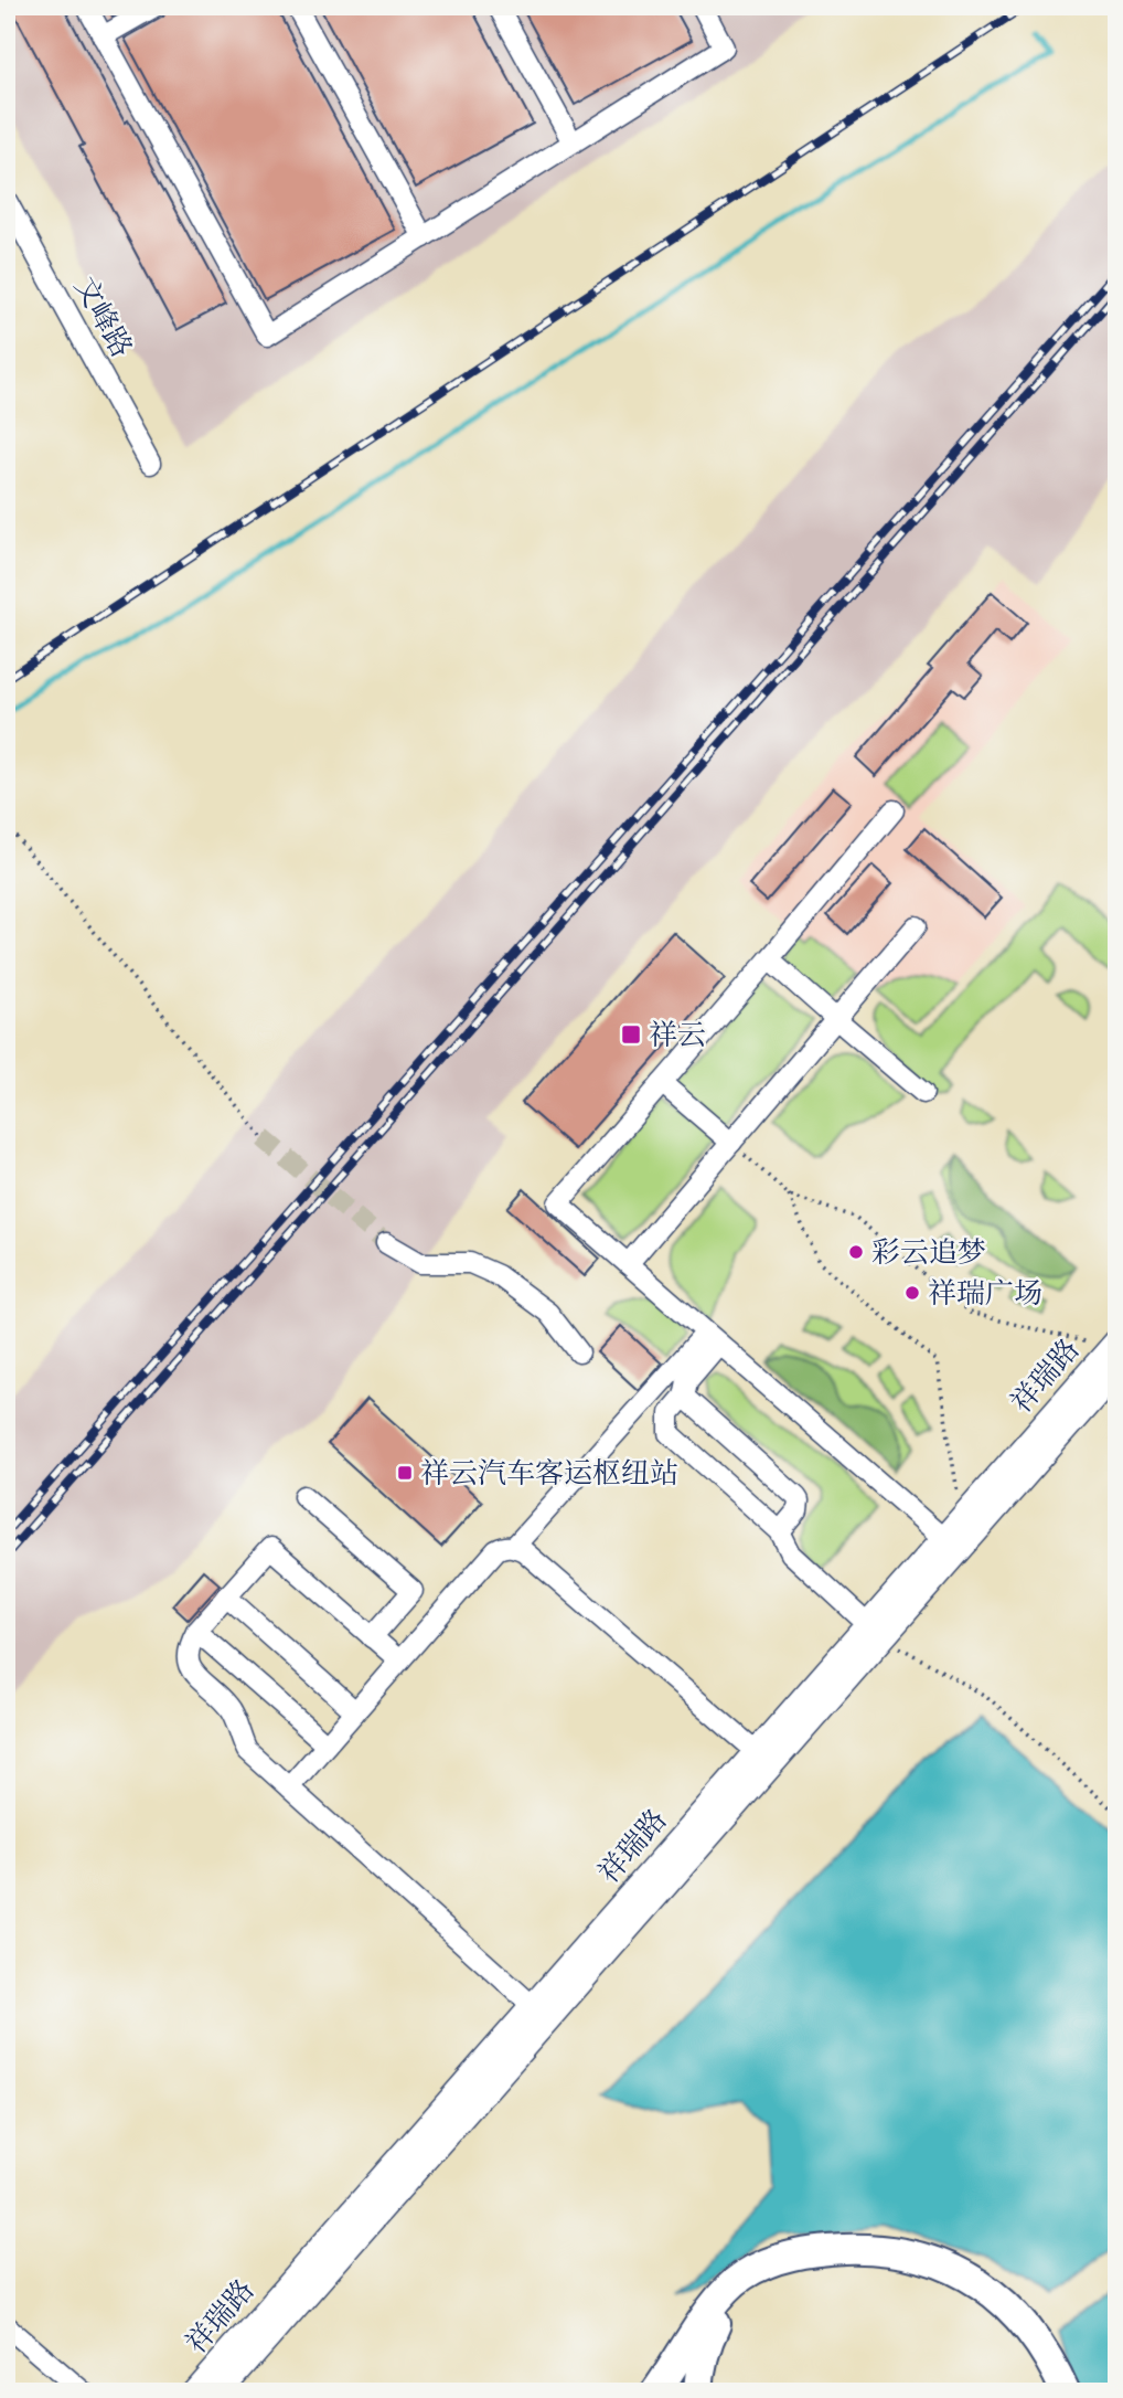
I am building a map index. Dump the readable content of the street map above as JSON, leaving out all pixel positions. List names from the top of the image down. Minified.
{"streets":{"main road":["祥瑞路"],"street":["文峰路"]},"places":{"transit":["祥云","祥云汽车客运枢纽站"],"other":["彩云追梦","祥瑞广场"]}}
